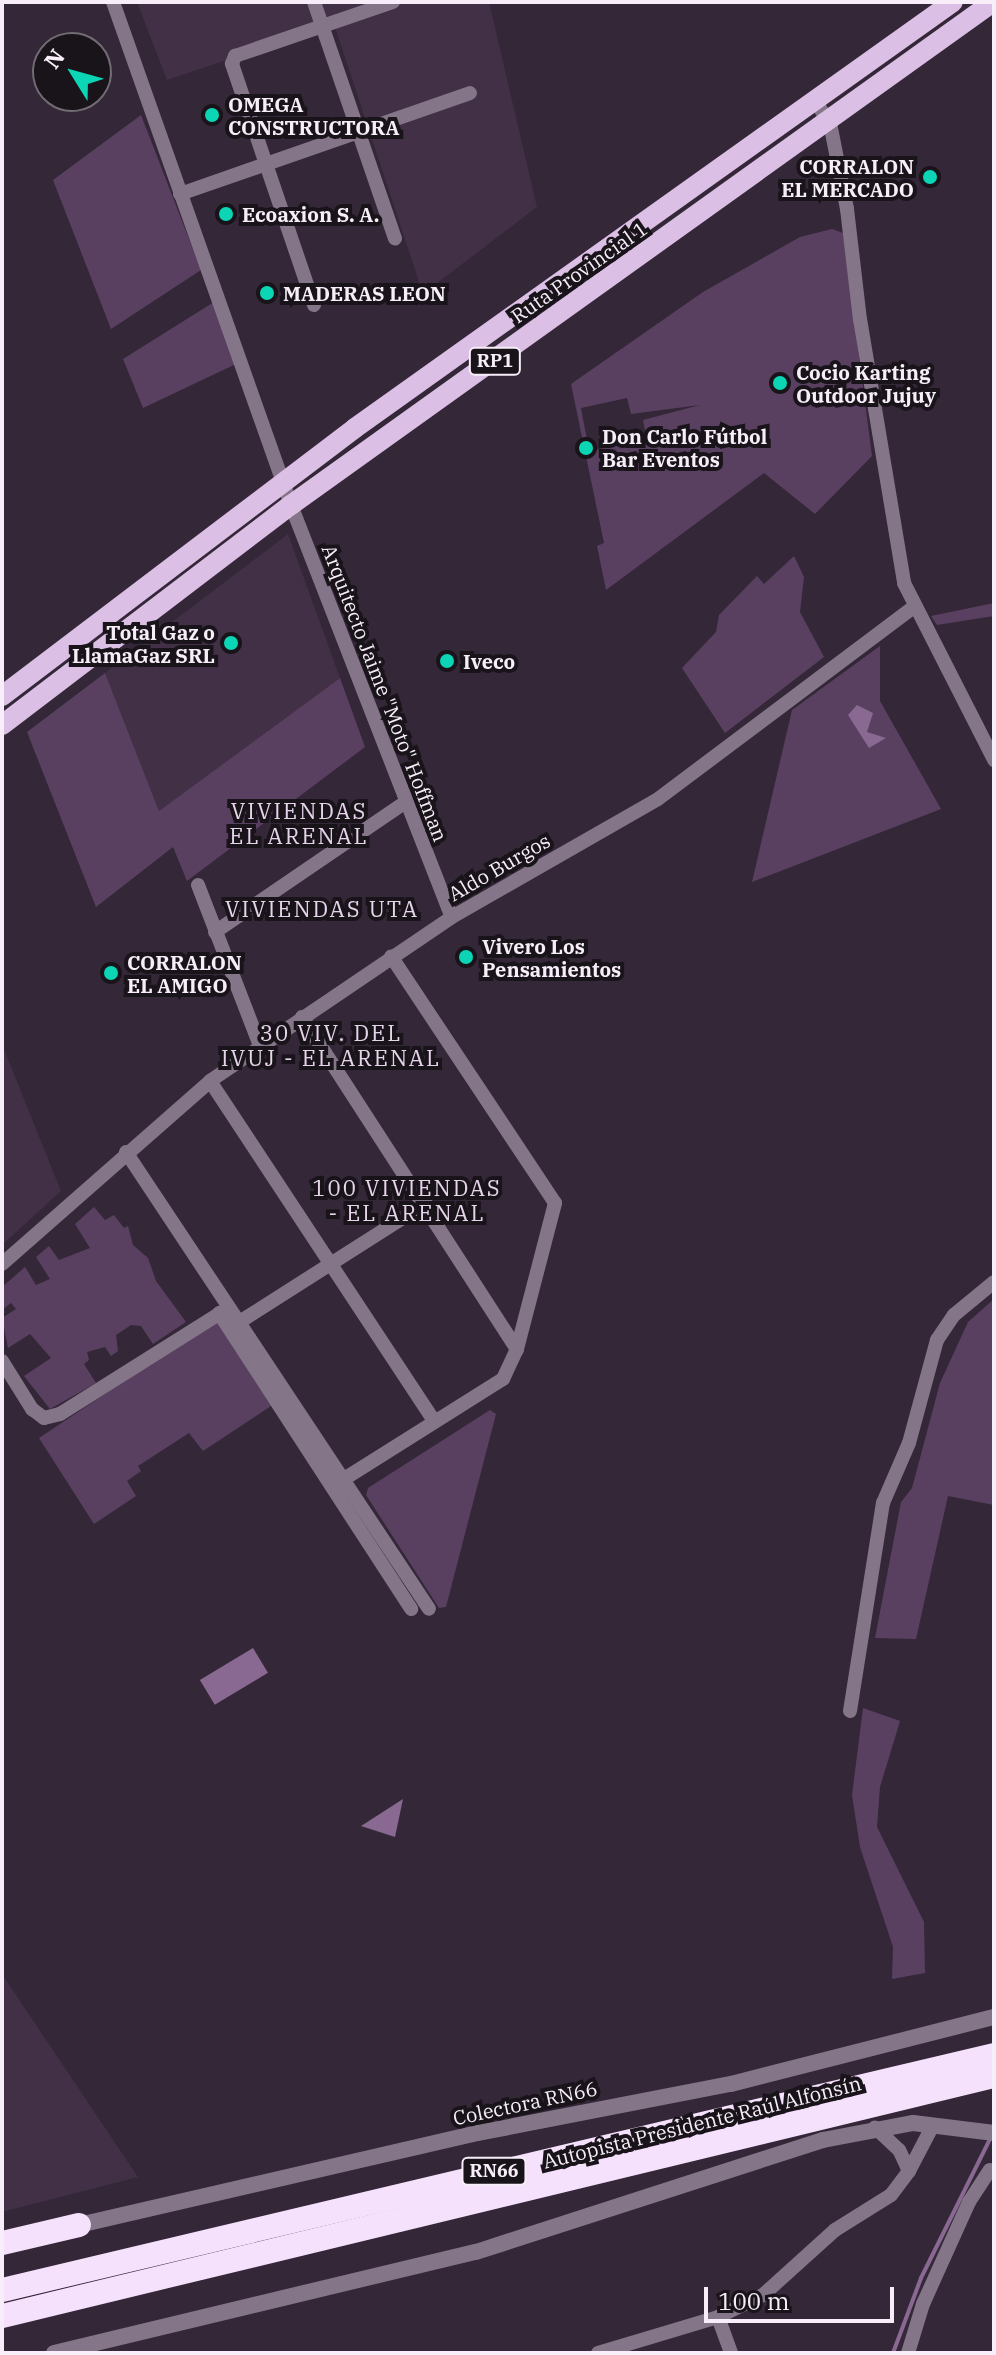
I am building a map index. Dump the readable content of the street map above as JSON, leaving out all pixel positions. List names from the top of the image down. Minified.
{"streets":{"highway":["Autopista Presidente Raúl Alfonsín","RN66"],"main road":["Ruta Provincial 1","RP1"],"street":["Arquitecto Jaime \"Moto\" Hoffman","Aldo Burgos","Colectora RN66"]},"crossings":[["Ruta Provincial 1","Arquitecto Jaime \"Moto\" Hoffman"],["Arquitecto Jaime \"Moto\" Hoffman","Aldo Burgos"]],"districts":["VIVIENDAS EL ARENAL","VIVIENDAS UTA","30 VIV. DEL IVUJ - EL ARENAL","100 VIVIENDAS - EL ARENAL"],"places":["OMEGA CONSTRUCTORA","CORRALON EL MERCADO","Ecoaxion S. A.","MADERAS LEON","Cocio Karting Outdoor Jujuy","Don Carlo Fútbol Bar Eventos","Total Gaz o LlamaGaz SRL","Iveco","Vivero Los Pensamientos","CORRALON EL AMIGO"],"scale_bar":"100 m","north":"top left"}
